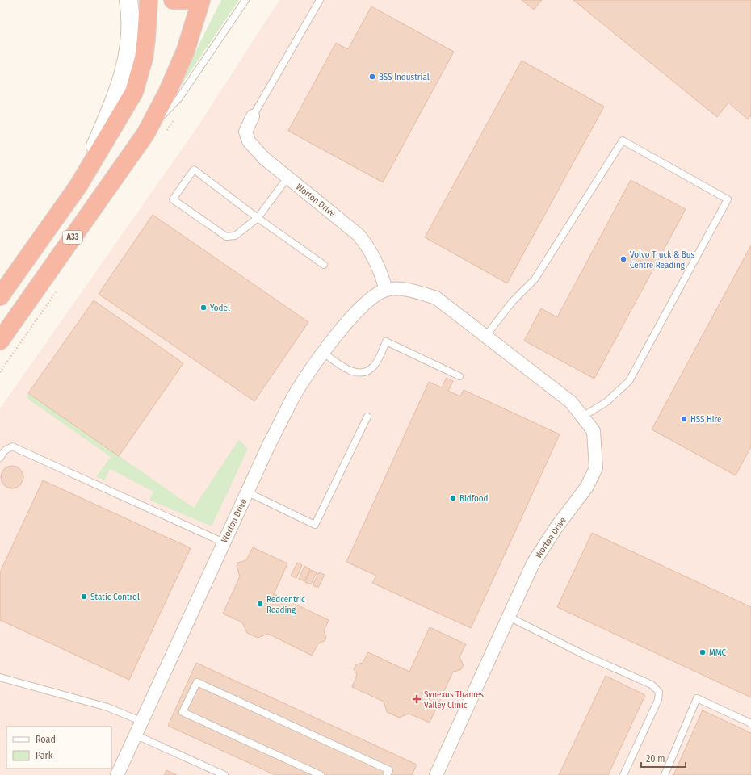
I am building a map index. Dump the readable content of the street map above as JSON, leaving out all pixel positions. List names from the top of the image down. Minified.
{"streets":{"highway":["A33"],"street":["Worton Drive"]},"places":{"other":["BSS Industrial","Volvo Truck & Bus Centre Reading","Yodel","HSS Hire","Bidfood","Static Control","Redcentric Reading","MMC"],"health":["Synexus Thames Valley Clinic"]},"legend":["Road","Park"],"scale_bar":"20 m"}
